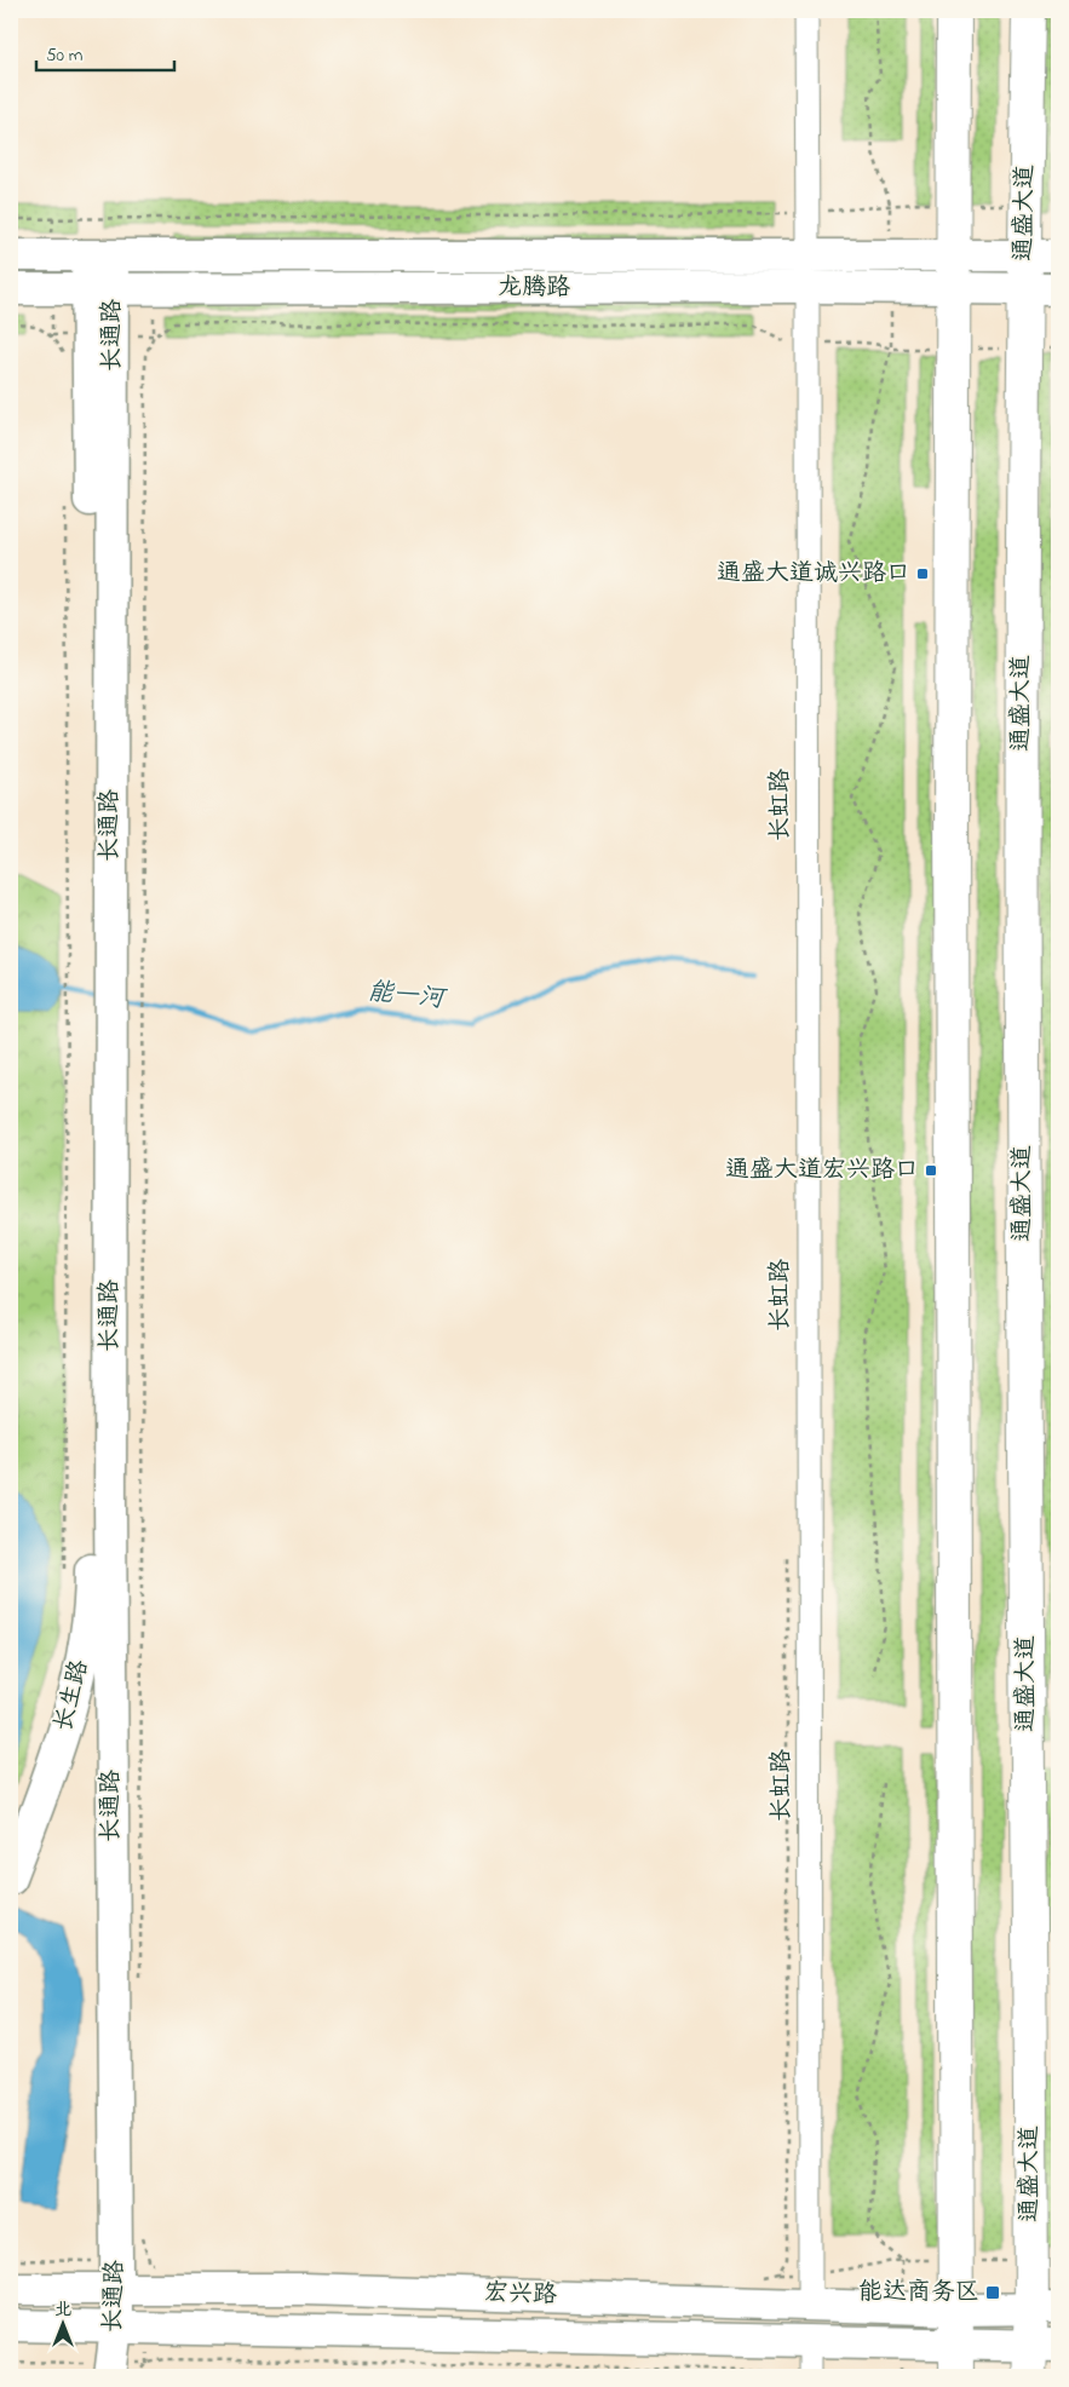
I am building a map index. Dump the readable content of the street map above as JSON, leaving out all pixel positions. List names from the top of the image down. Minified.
{"streets":{"main road":["通盛大道","龙腾路","长通路","长生路","宏兴路"],"street":["长虹路"]},"crossings":[["通盛大道","龙腾路"],["通盛大道","宏兴路"],["龙腾路","长通路"],["龙腾路","长虹路"],["长通路","长生路"],["长通路","宏兴路"],["长虹路","宏兴路"]],"water":["能一河"],"places":{"transit":["通盛大道诚兴路口","通盛大道宏兴路口","能达商务区"]},"scale_bar":"50 m","north":"top"}
